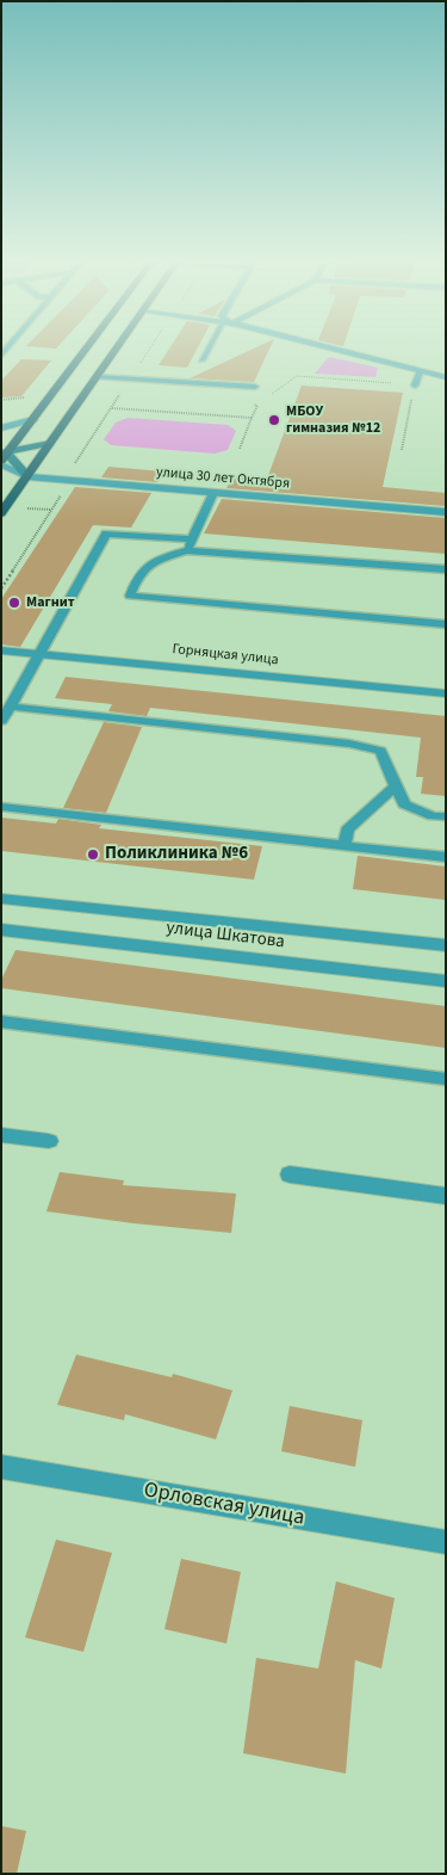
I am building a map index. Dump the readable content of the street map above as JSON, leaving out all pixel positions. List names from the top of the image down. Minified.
{"streets":{"street":["улица 30 лет Октября","Горняцкая улица","улица Шкатова","Орловская улица"]},"places":["МБОУ гимназия №12","Магнит","Поликлиника №6"]}
